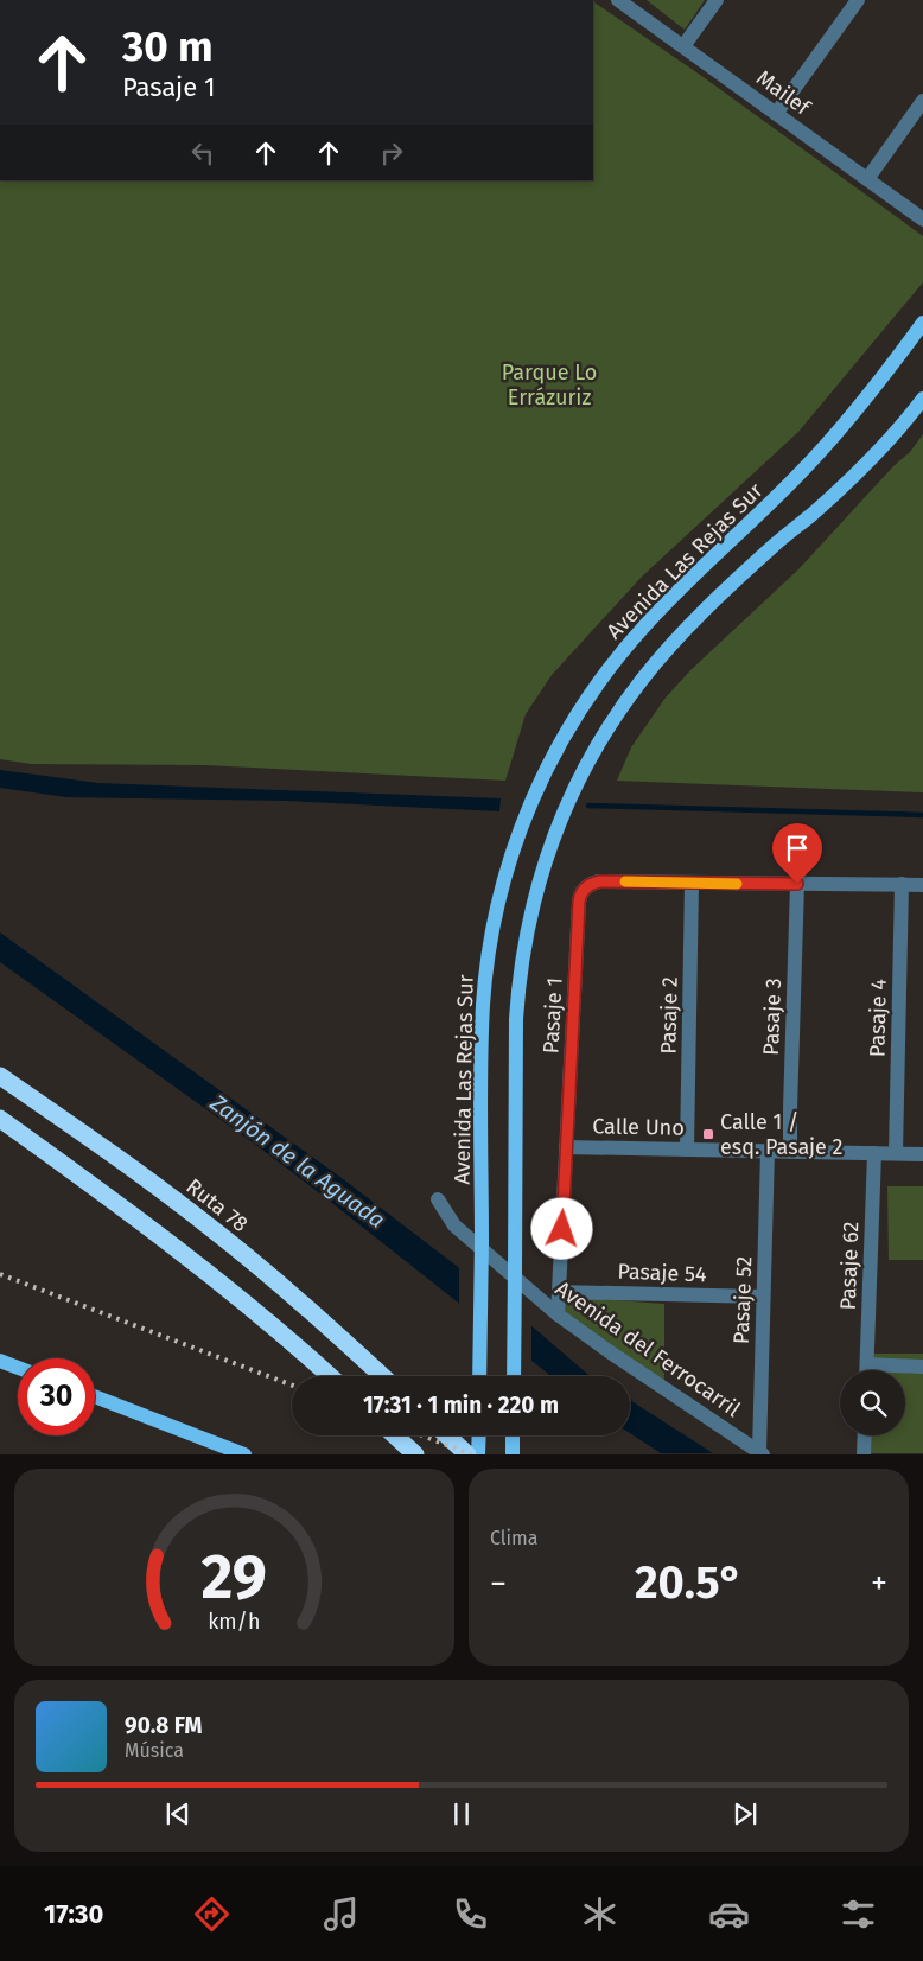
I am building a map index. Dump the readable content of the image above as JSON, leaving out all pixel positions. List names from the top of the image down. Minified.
{"streets":{"highway":["Ruta 78"],"main road":["Avenida Las Rejas Sur"],"street":["Mailef","Pasaje 1","Pasaje 2","Pasaje 3","Pasaje 4","Calle Uno","Pasaje 62","Pasaje 54","Pasaje 52","Avenida del Ferrocarril"]},"crossings":[["Pasaje 1","Pasaje 2"],["Pasaje 1","Calle Uno"],["Pasaje 1","Pasaje 54"],["Pasaje 1","Avenida del Ferrocarril"],["Pasaje 2","Calle Uno"],["Pasaje 3","Calle Uno"],["Pasaje 4","Calle Uno"],["Calle Uno","Pasaje 62"],["Calle Uno","Pasaje 52"],["Pasaje 54","Pasaje 52"],["Pasaje 52","Avenida del Ferrocarril"]],"water":["Zanjón de la Aguada"],"parks":["Parque Lo Errázuriz"],"places":{"transit":["Calle 1 / esq. Pasaje 2"]},"page":{"turn":["30 m","Pasaje 1"],"limit":"30","trip":"17:31 · 1 min · 220 m","tile":"Clima","heat":["−","20.5°","+"],"song":["90.8 FM","Música"],"tabs":"17:30","gauge":["29","km/h"]}}
